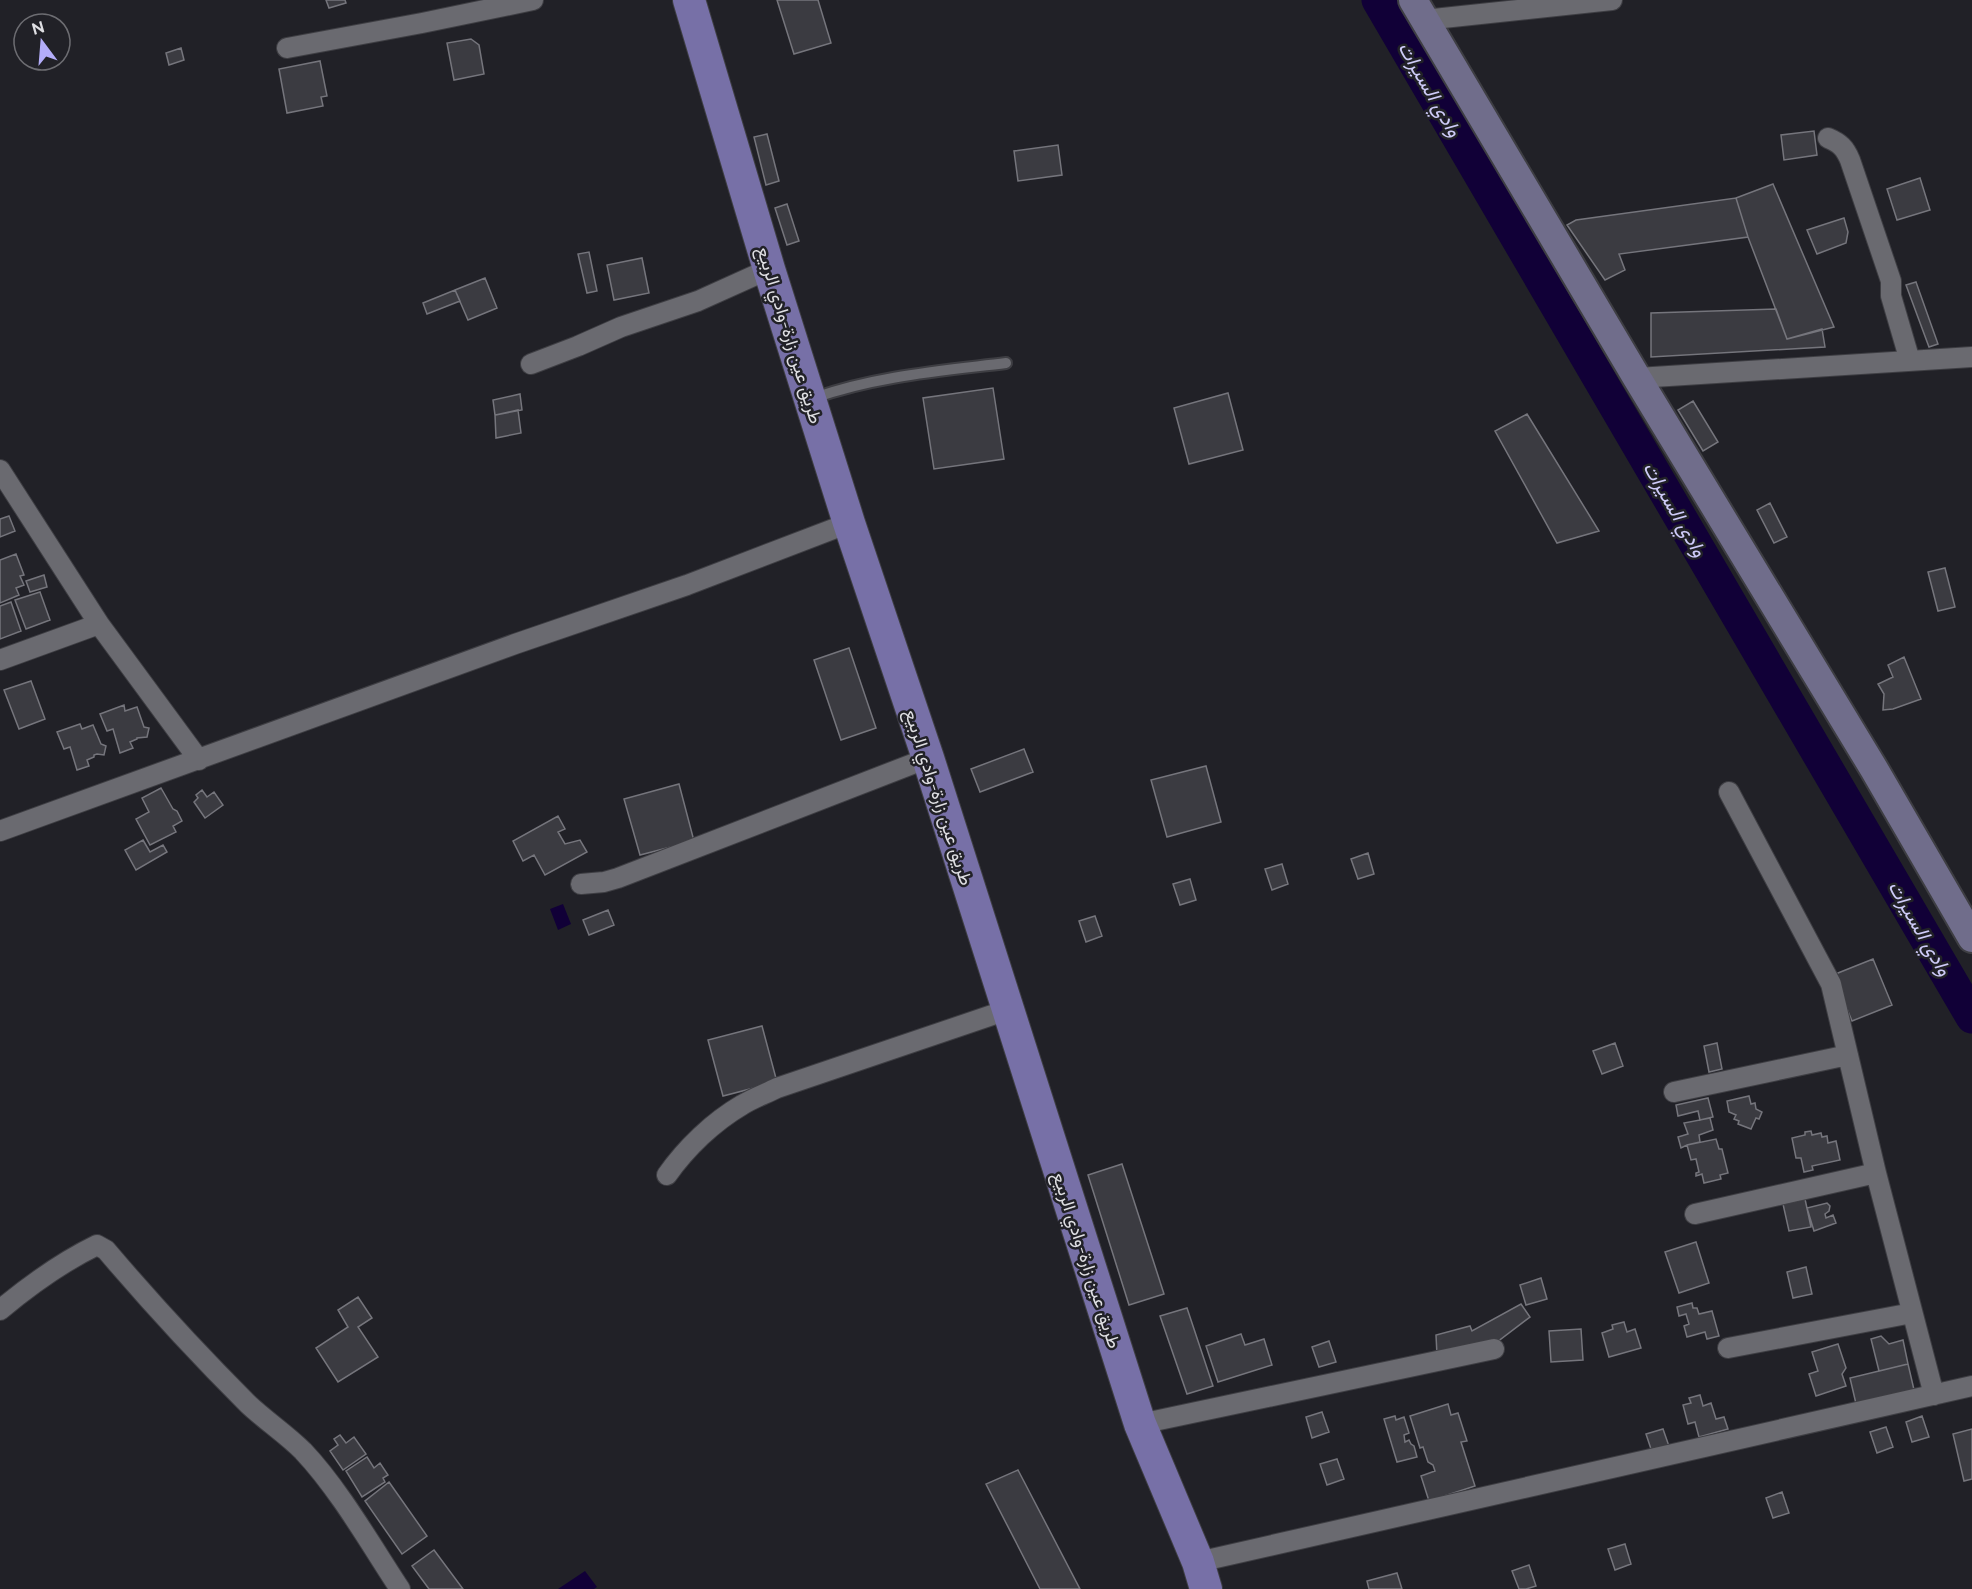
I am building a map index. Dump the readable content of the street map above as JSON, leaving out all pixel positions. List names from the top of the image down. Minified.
{"streets":{"main road":["طريق عين زارة-وادي الربيع"]},"water":["وادي السيرات"],"north":"top"}
